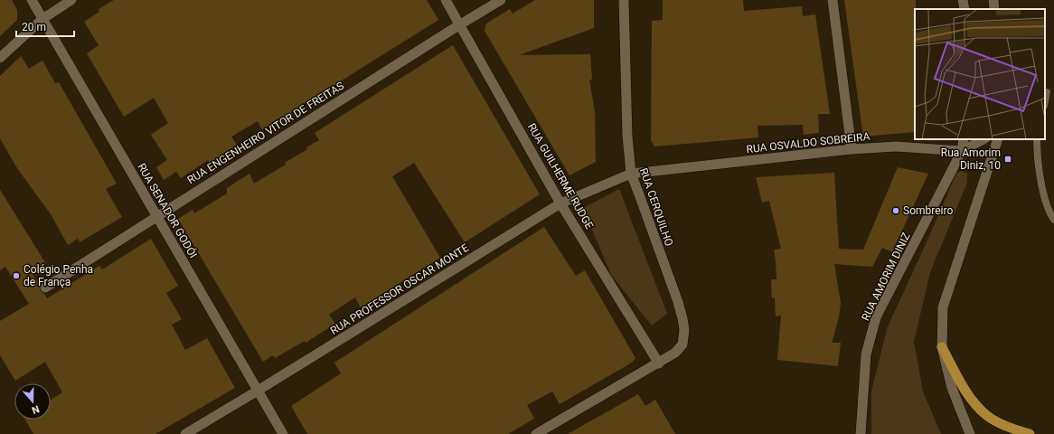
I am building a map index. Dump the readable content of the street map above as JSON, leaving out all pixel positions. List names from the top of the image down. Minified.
{"streets":{"street":["RUA ENGENHEIRO VITOR DE FREITAS","RUA OSVALDO SOBREIRA","RUA GUILHERME RUDGE","RUA CERQUILHO","RUA SENADOR GODÓI","RUA AMORIM DINIZ","RUA PROFESSOR OSCAR MONTE"]},"crossings":[["RUA ENGENHEIRO VITOR DE FREITAS","RUA GUILHERME RUDGE"],["RUA ENGENHEIRO VITOR DE FREITAS","RUA SENADOR GODÓI"],["RUA OSVALDO SOBREIRA","RUA CERQUILHO"],["RUA OSVALDO SOBREIRA","RUA AMORIM DINIZ"],["RUA OSVALDO SOBREIRA","RUA PROFESSOR OSCAR MONTE"],["RUA GUILHERME RUDGE","RUA CERQUILHO"],["RUA GUILHERME RUDGE","RUA PROFESSOR OSCAR MONTE"],["RUA CERQUILHO","RUA PROFESSOR OSCAR MONTE"],["RUA SENADOR GODÓI","RUA PROFESSOR OSCAR MONTE"]],"places":{"transit":["Rua Amorim Diniz, 10"],"other":["Sombreiro","Colégio Penha de França"]},"scale_bar":"20 m","north":"bottom"}
